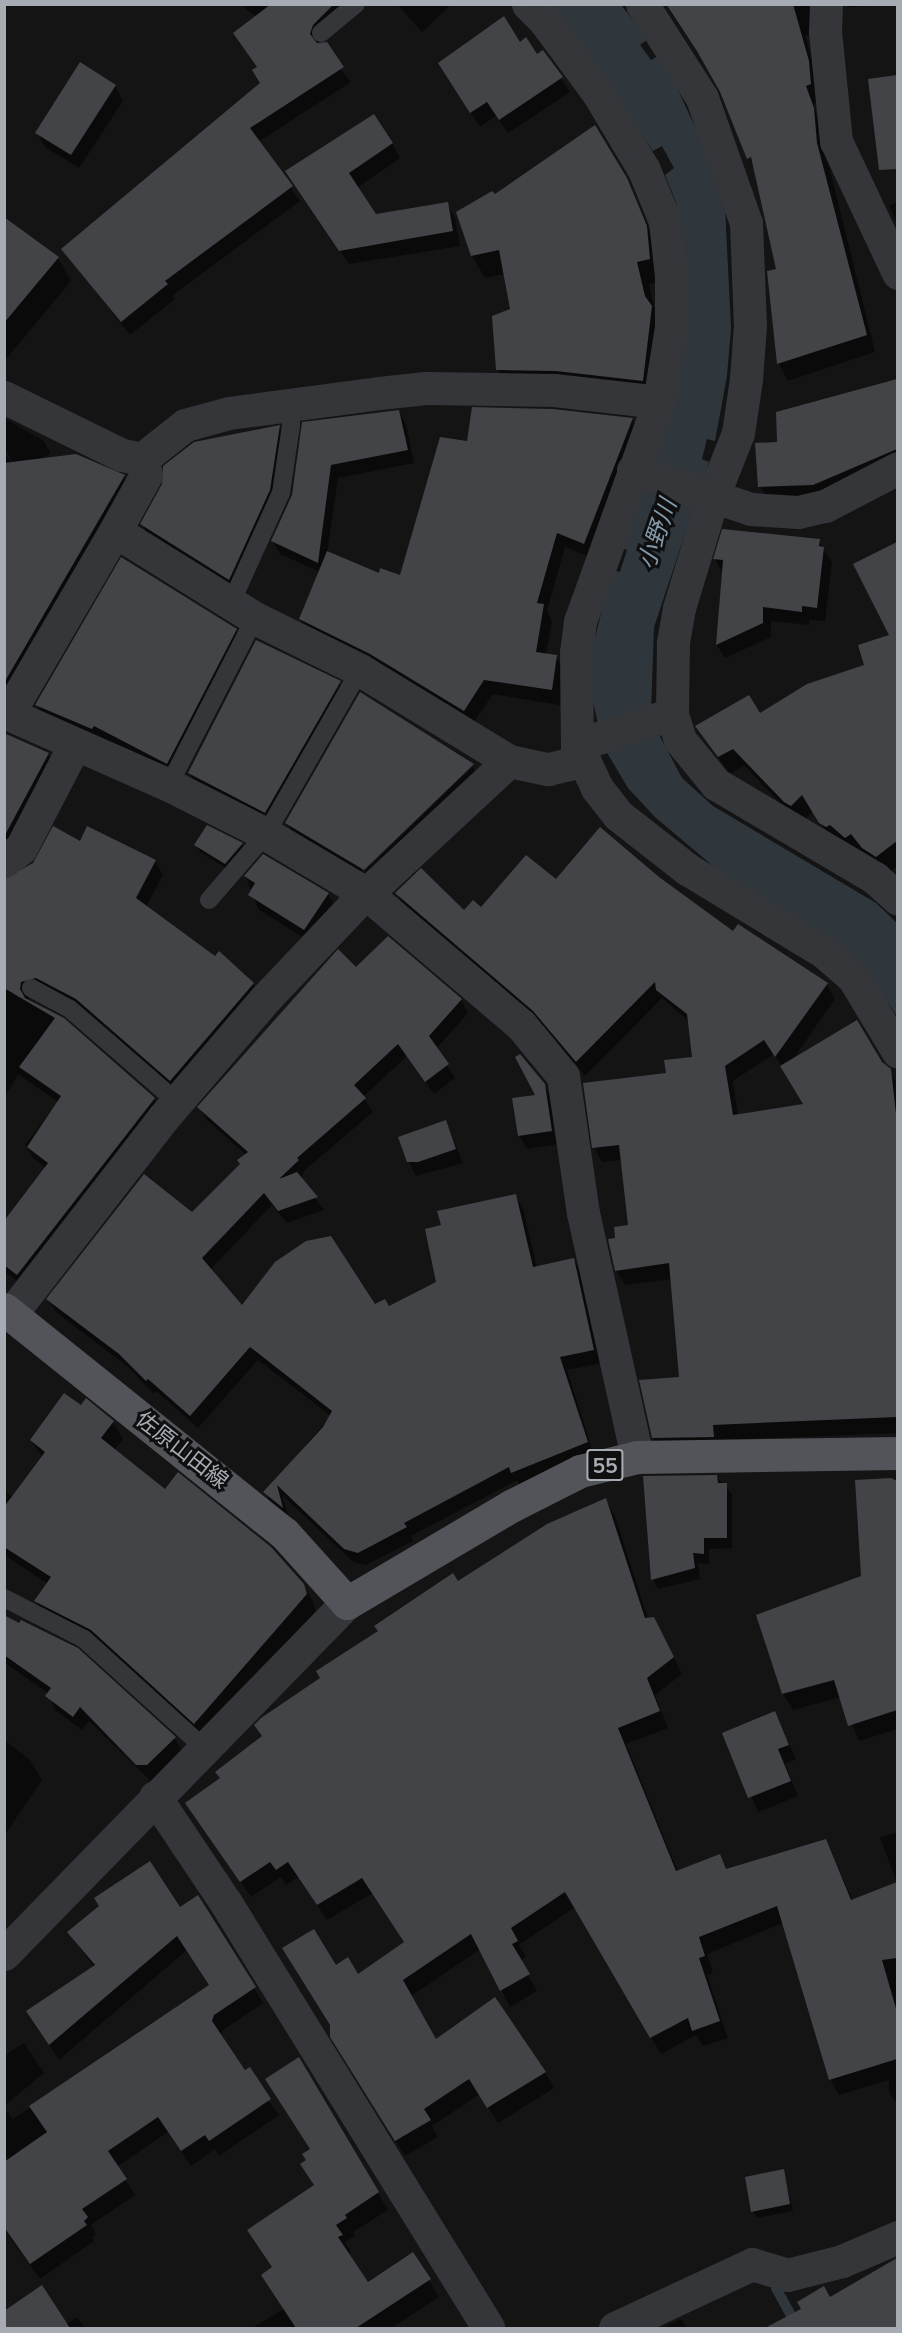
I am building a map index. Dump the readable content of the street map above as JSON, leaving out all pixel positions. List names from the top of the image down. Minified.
{"streets":{"main road":["佐原山田線","55"]},"crossings":[["佐原山田線","55"]],"water":["小野川"]}
